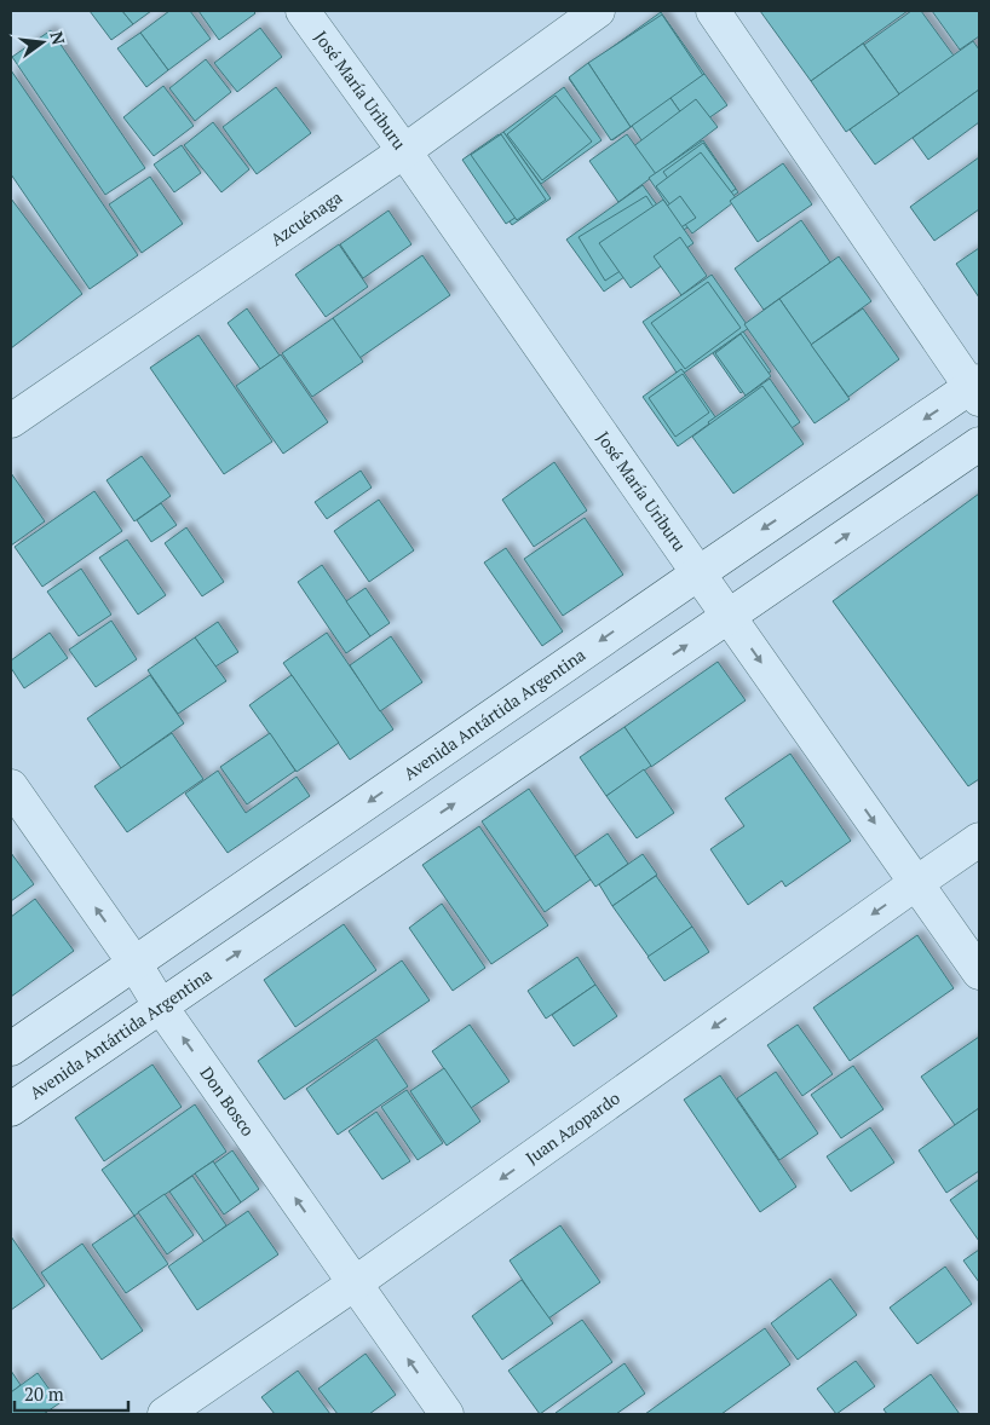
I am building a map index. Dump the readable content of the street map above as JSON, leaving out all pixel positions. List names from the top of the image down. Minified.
{"streets":{"street":["José María Uriburu","Azcuénaga","Avenida Antártida Argentina","Don Bosco","Juan Azopardo"]},"crossings":[["José María Uriburu","Azcuénaga"],["José María Uriburu","Avenida Antártida Argentina"],["José María Uriburu","Juan Azopardo"],["Avenida Antártida Argentina","Don Bosco"],["Don Bosco","Juan Azopardo"]],"one_way":["Don Bosco","Juan Azopardo"],"scale_bar":"20 m","north":"right"}
